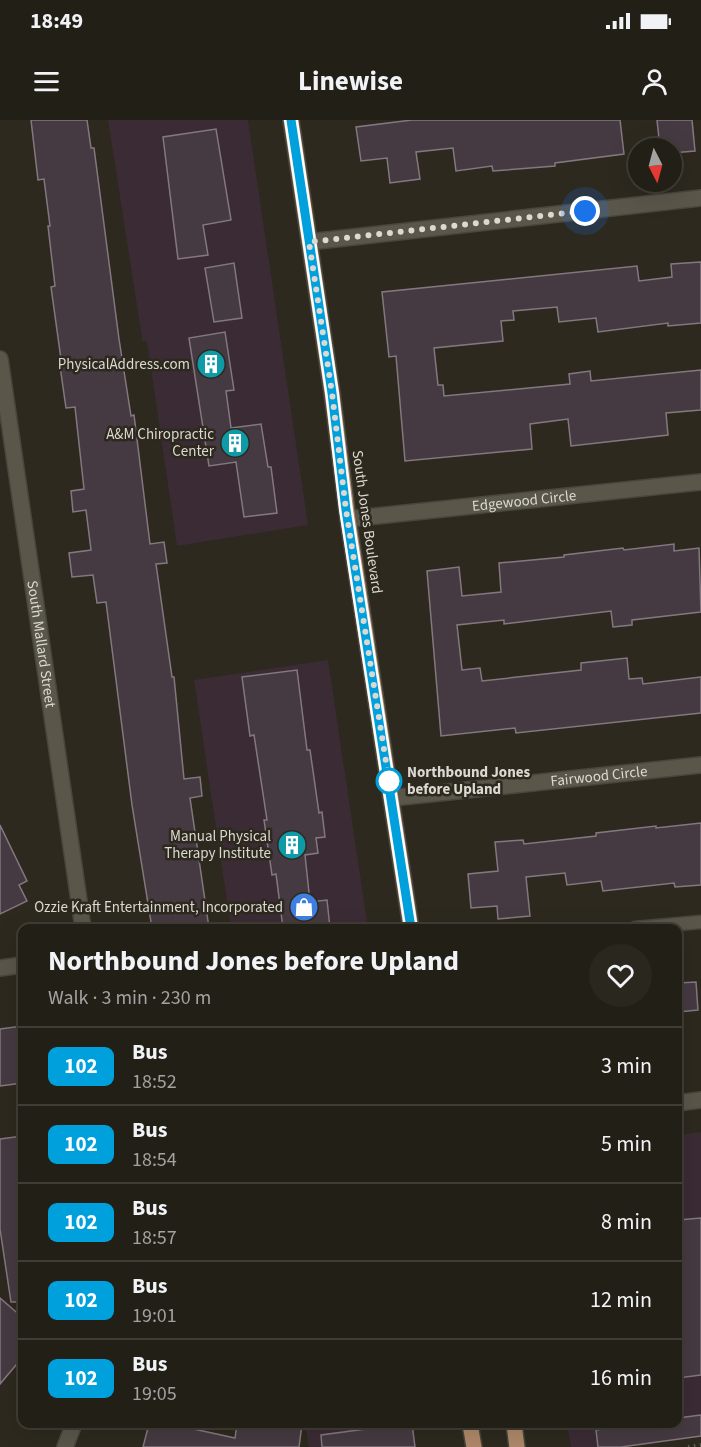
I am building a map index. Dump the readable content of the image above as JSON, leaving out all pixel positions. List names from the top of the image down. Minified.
{"streets":{"main road":["South Jones Boulevard"],"street":["Edgewood Circle","South Mallard Street","Fairwood Circle"]},"crossings":[["Edgewood Circle","South Jones Boulevard"],["South Jones Boulevard","Fairwood Circle"]],"places":{"building":["PhysicalAddress.com","A&M Chiropractic Center","Manual Physical Therapy Institute"],"other":["Northbound Jones before Upland"],"shop":["Ozzie Kraft Entertainment, Incorporated"]},"lines":["bus line 102"],"north":"bottom","page":{"status":"18:49","header":"Linewise","heading":["Northbound Jones before Upland","Walk · 3 min · 230 m"],"list":[{"mark":"102","name":"Bus","note":"18:52","value":"3 min"},{"mark":"102","name":"Bus","note":"18:54","value":"5 min"},{"mark":"102","name":"Bus","note":"18:57","value":"8 min"},{"mark":"102","name":"Bus","note":"19:01","value":"12 min"},{"mark":"102","name":"Bus","note":"19:05","value":"16 min"}]}}
